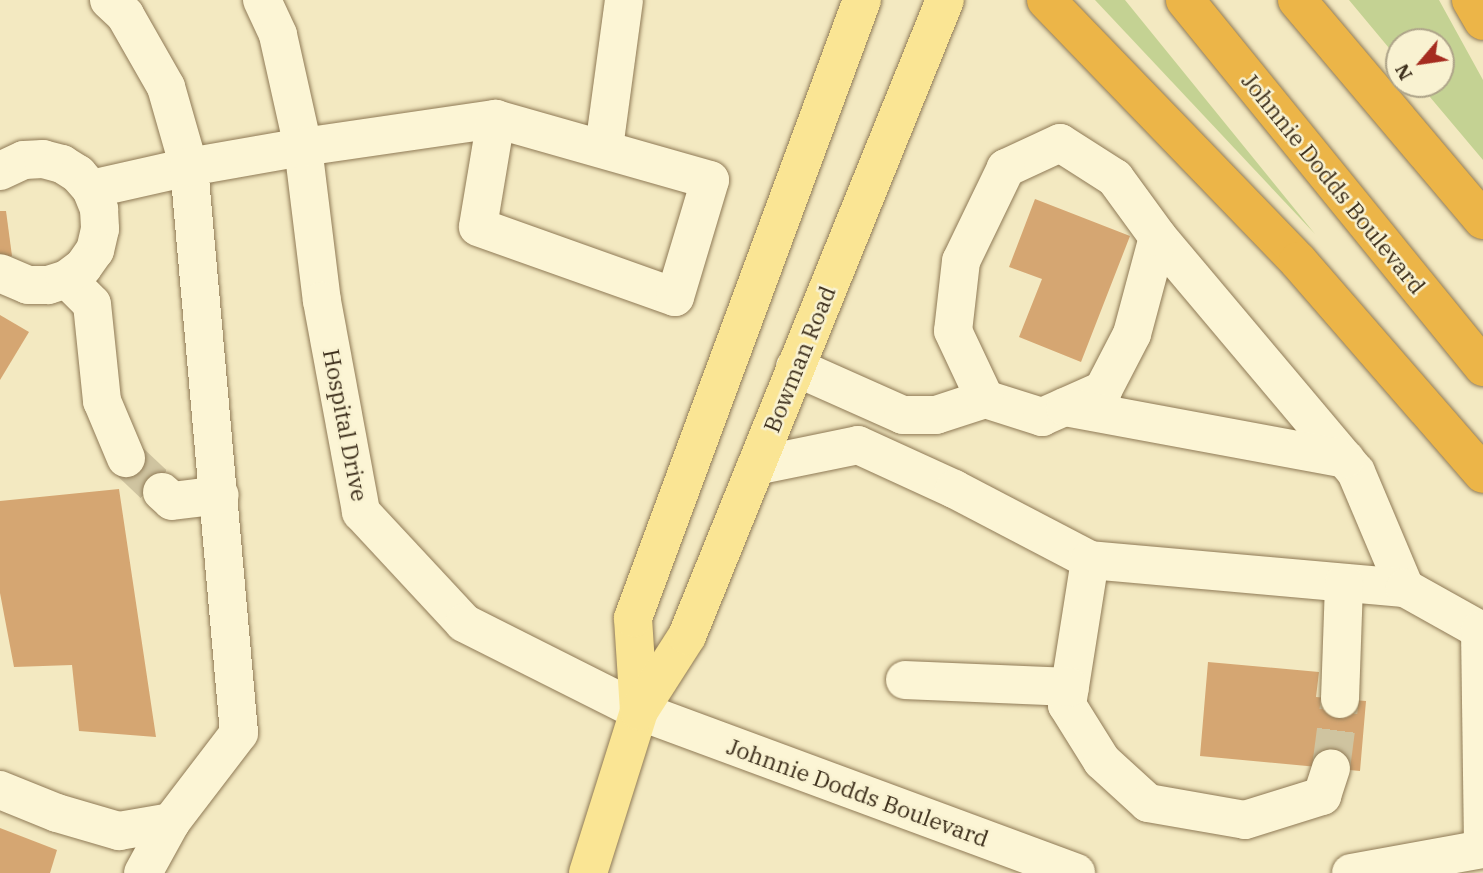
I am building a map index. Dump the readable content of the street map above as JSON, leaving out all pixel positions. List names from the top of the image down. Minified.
{"streets":{"highway":["Johnnie Dodds Boulevard"],"main road":["Bowman Road"],"street":["Hospital Drive"]},"crossings":[["Johnnie Dodds Boulevard","Bowman Road"],["Johnnie Dodds Boulevard","Hospital Drive"],["Bowman Road","Hospital Drive"]],"north":"bottom left"}
